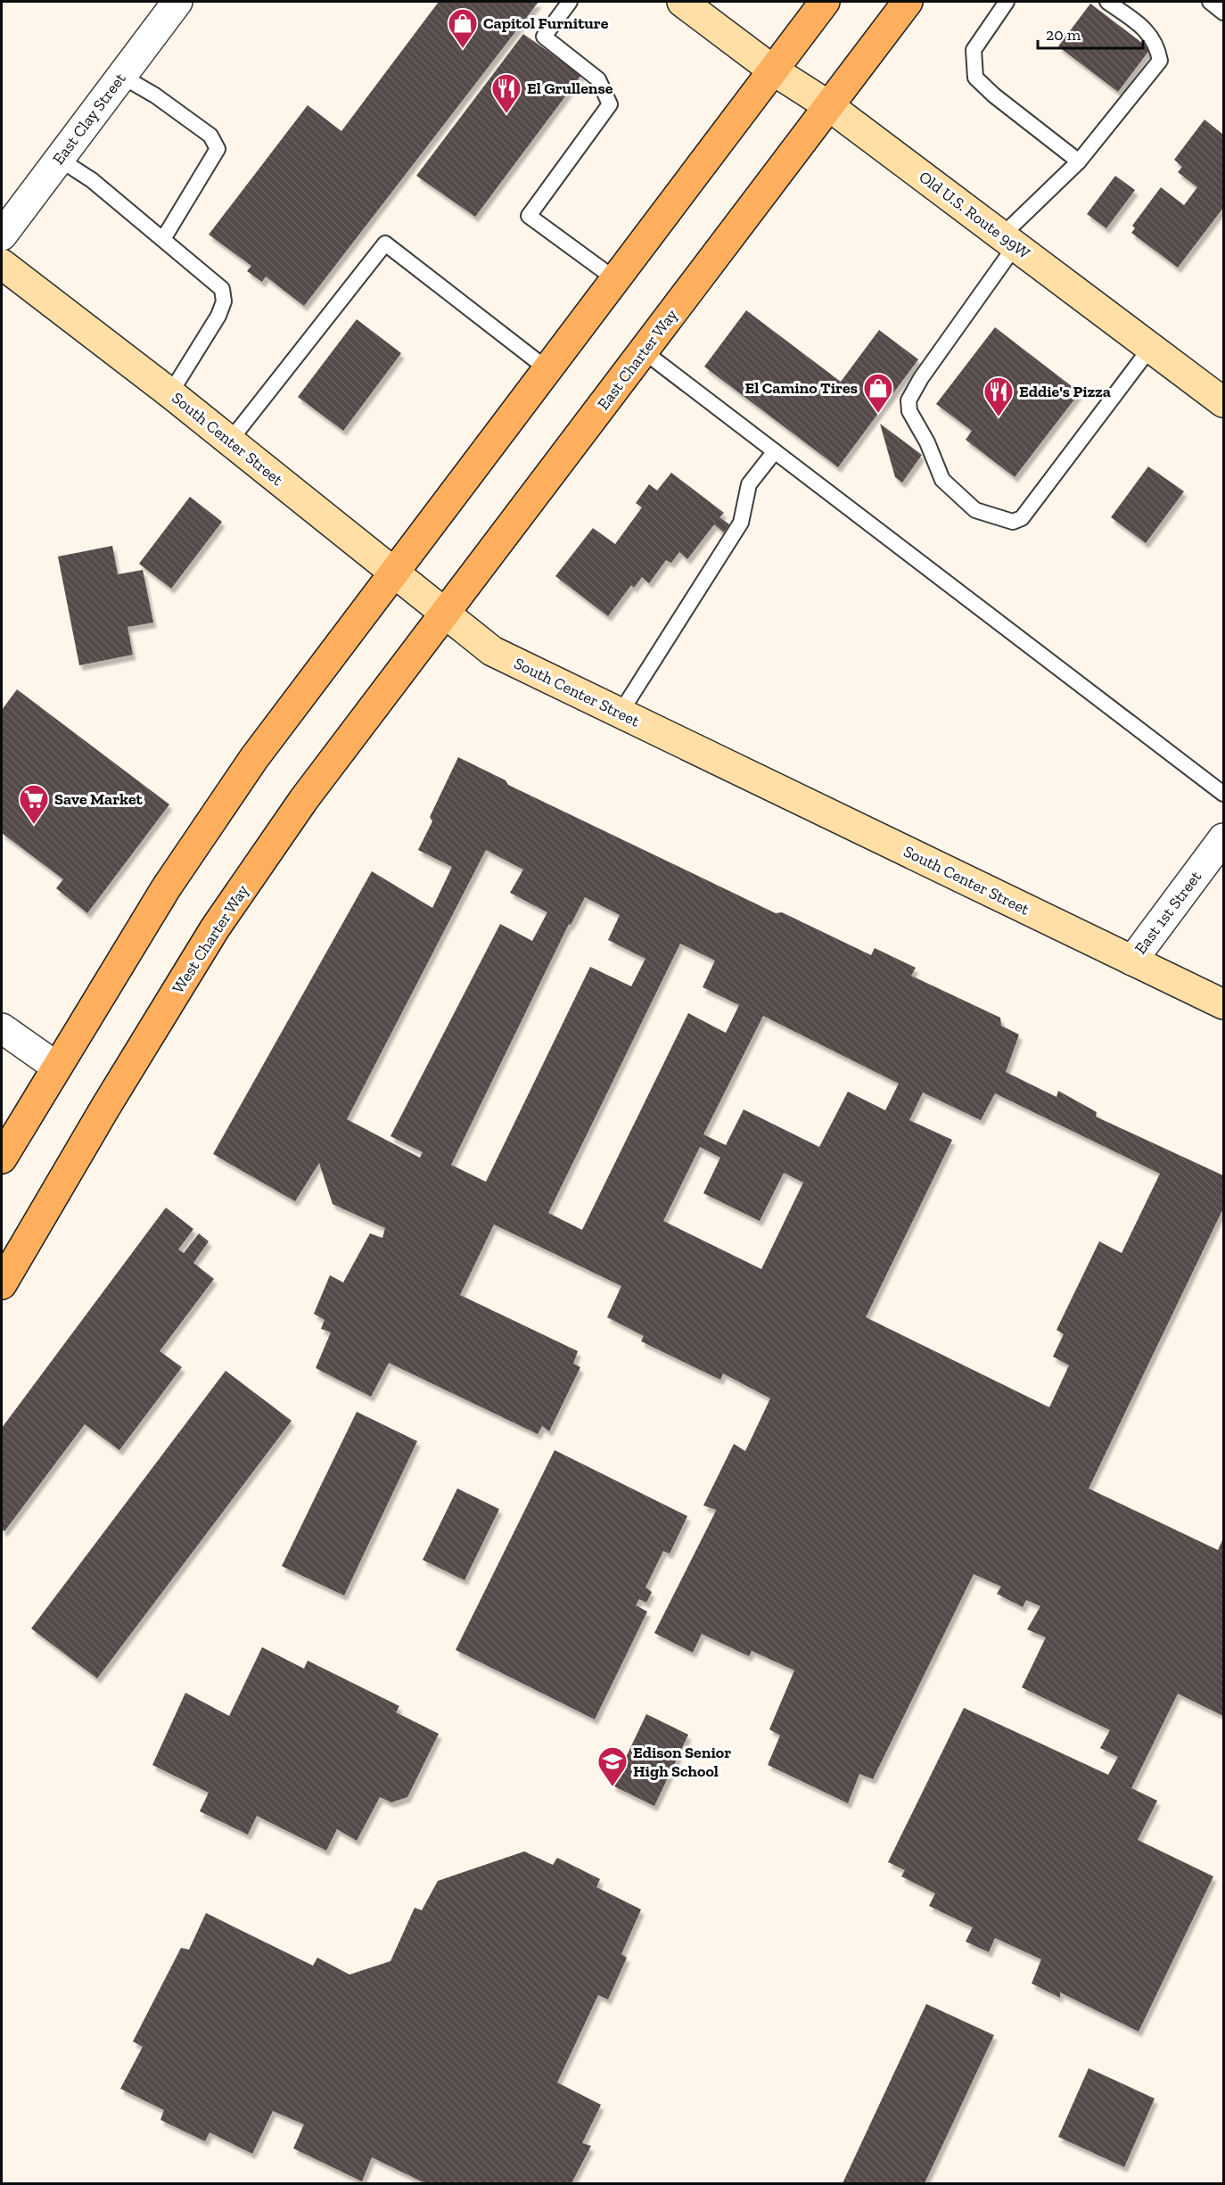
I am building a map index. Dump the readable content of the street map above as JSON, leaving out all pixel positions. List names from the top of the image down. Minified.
{"streets":{"main road":["Old U.S. Route 99W","East Charter Way","South Center Street","West Charter Way"],"street":["East Clay Street","East 1st Street"]},"crossings":[["Old U.S. Route 99W","East Charter Way"],["East Charter Way","South Center Street"],["East Charter Way","West Charter Way"],["South Center Street","East 1st Street"],["South Center Street","West Charter Way"]],"places":{"shop":["Capitol Furniture","El Camino Tires"],"restaurant":["El Grullense","Eddie's Pizza"],"supermarket":["Save Market"],"school or university":["Edison Senior High School"]},"scale_bar":"20 m"}
